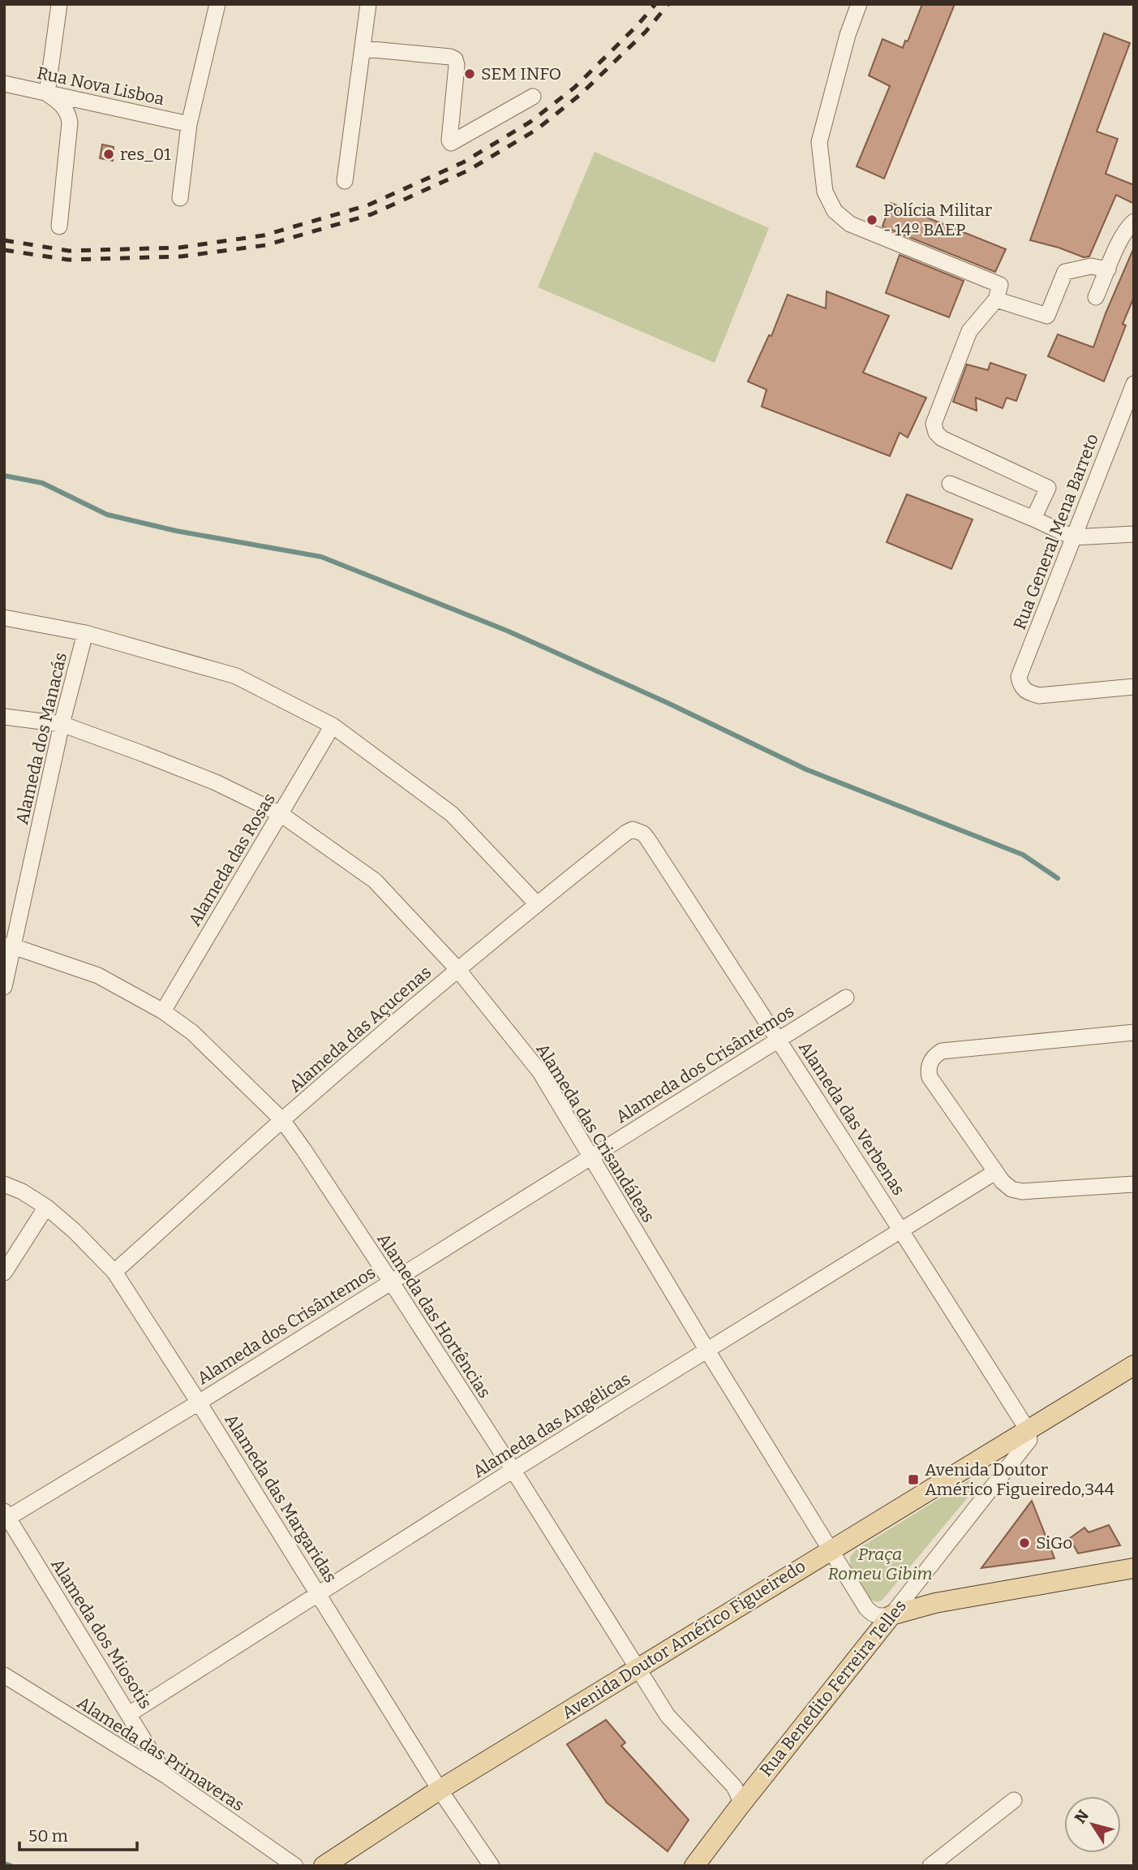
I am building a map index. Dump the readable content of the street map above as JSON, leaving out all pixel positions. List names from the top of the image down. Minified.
{"streets":{"main road":["Avenida Doutor Américo Figueiredo","Rua Benedito Ferreira Telles"],"street":["Rua Nova Lisboa","Rua General Mena Barreto","Alameda dos Manacás","Alameda das Rosas","Alameda das Açucenas","Alameda dos Crisântemos","Alameda das Verbenas","Alameda das Crisandáleas","Alameda das Hortências","Alameda das Angélicas","Alameda das Margaridas","Alameda dos Miosotis","Alameda das Primaveras"]},"crossings":[["Alameda dos Manacás","Alameda das Crisandáleas"],["Alameda dos Manacás","Alameda das Hortências"],["Alameda das Rosas","Alameda das Crisandáleas"],["Alameda das Rosas","Alameda das Hortências"],["Alameda das Açucenas","Alameda das Verbenas"],["Alameda das Açucenas","Alameda das Crisandáleas"],["Alameda das Açucenas","Alameda das Hortências"],["Alameda das Açucenas","Alameda das Margaridas"],["Alameda dos Crisântemos","Alameda das Verbenas"],["Alameda dos Crisântemos","Alameda das Crisandáleas"],["Alameda dos Crisântemos","Alameda das Hortências"],["Alameda dos Crisântemos","Alameda das Margaridas"],["Alameda dos Crisântemos","Alameda dos Miosotis"],["Alameda das Verbenas","Alameda das Angélicas"],["Alameda das Verbenas","Avenida Doutor Américo Figueiredo"],["Alameda das Verbenas","Rua Benedito Ferreira Telles"],["Alameda das Crisandáleas","Alameda das Angélicas"],["Alameda das Crisandáleas","Avenida Doutor Américo Figueiredo"],["Alameda das Crisandáleas","Rua Benedito Ferreira Telles"],["Alameda das Hortências","Alameda das Angélicas"],["Alameda das Hortências","Avenida Doutor Américo Figueiredo"],["Alameda das Hortências","Rua Benedito Ferreira Telles"],["Alameda das Angélicas","Alameda das Margaridas"],["Alameda das Angélicas","Alameda dos Miosotis"],["Alameda das Margaridas","Avenida Doutor Américo Figueiredo"],["Alameda dos Miosotis","Alameda das Primaveras"],["Avenida Doutor Américo Figueiredo","Rua Benedito Ferreira Telles"]],"parks":["Praça Romeu Gibim"],"places":{"other":["SEM INFO","res_01","Polícia Militar - 14º BAEP","SiGo"],"transit":["Avenida Doutor Américo Figueiredo,344"]},"scale_bar":"50 m","north":"top left"}
